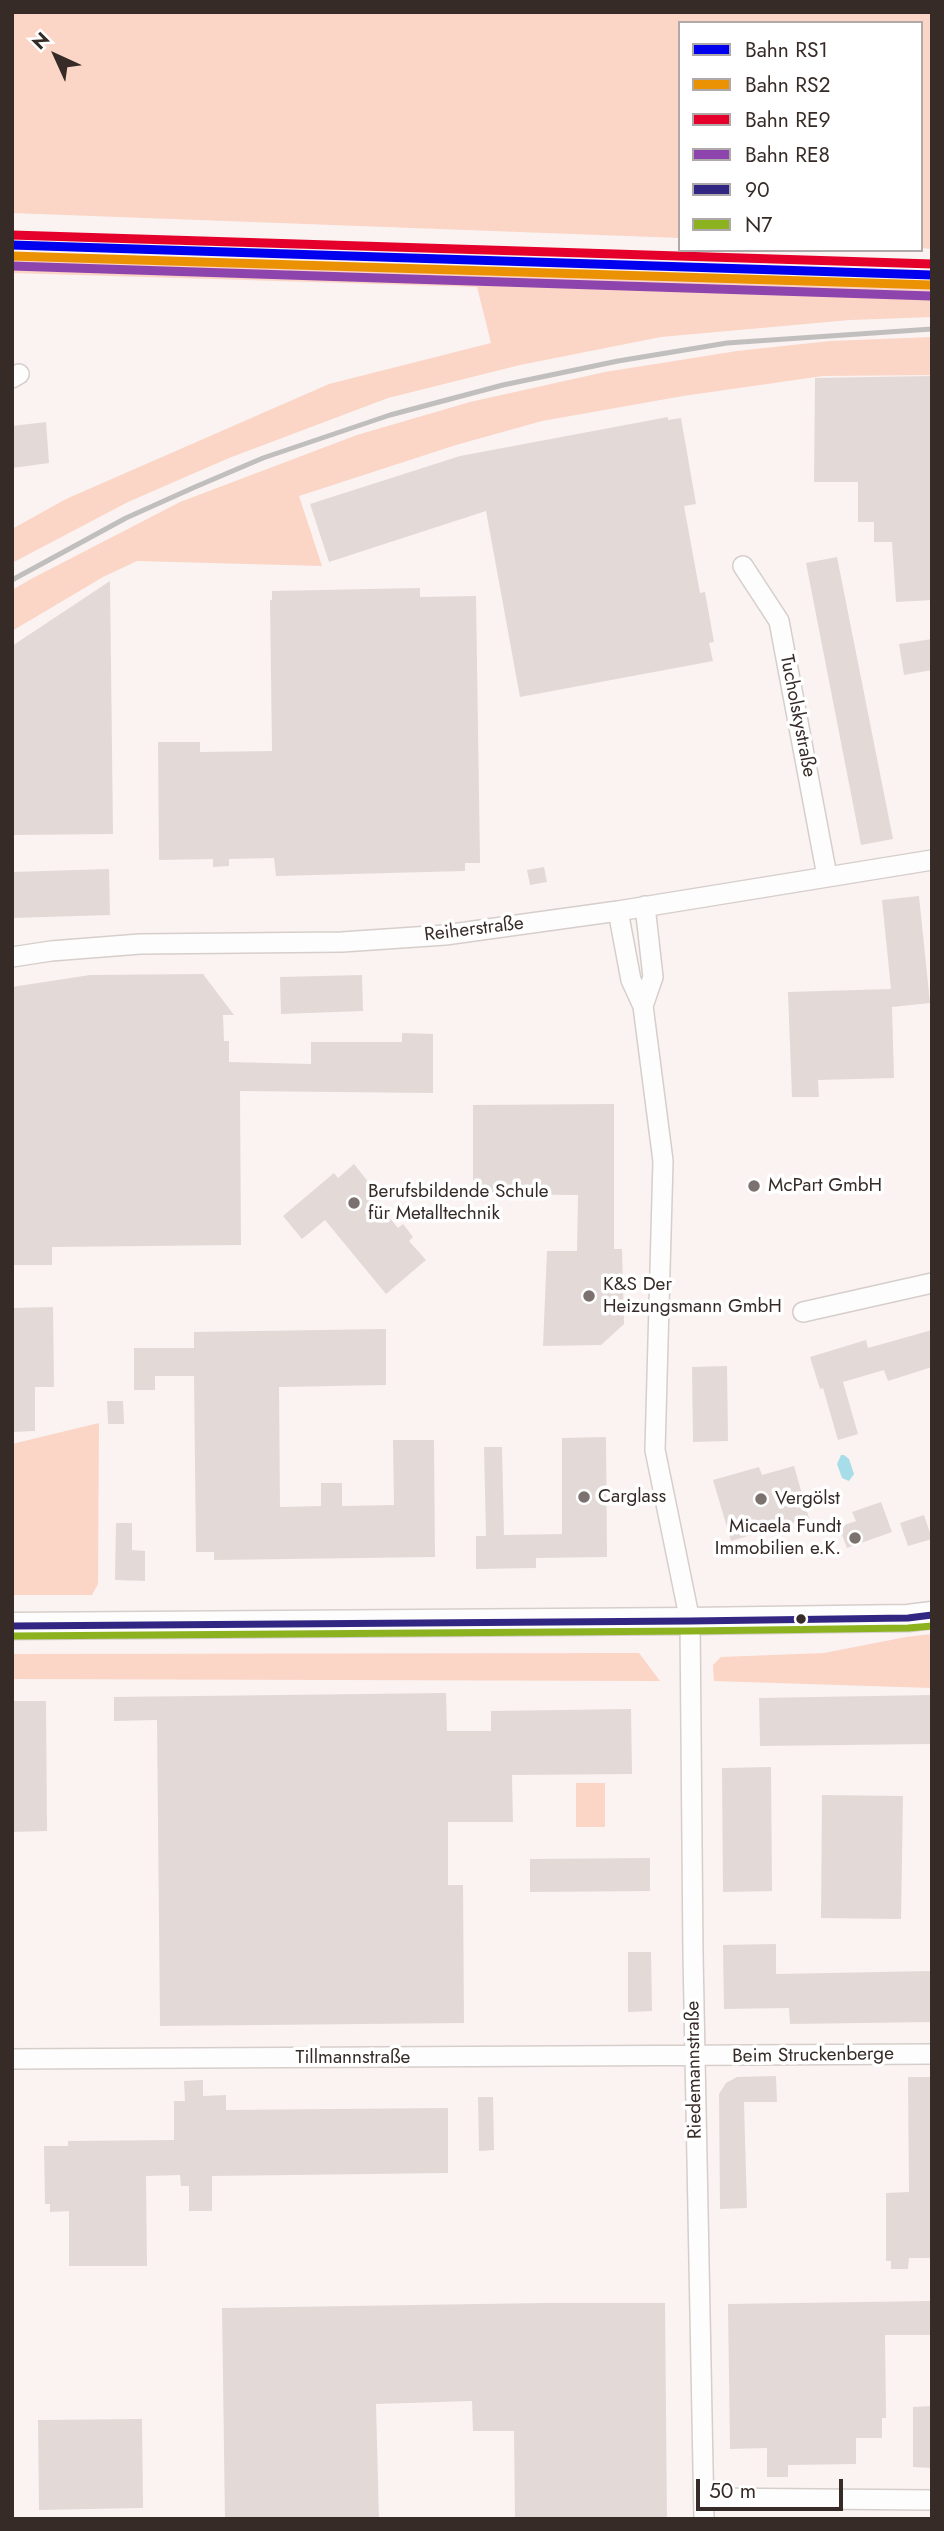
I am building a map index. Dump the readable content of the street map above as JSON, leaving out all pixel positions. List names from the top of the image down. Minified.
{"streets":{"street":["Tucholskystraße","Reiherstraße","Beim Struckenberge","Tillmannstraße","Riedemannstraße"]},"crossings":[["Tucholskystraße","Reiherstraße"],["Beim Struckenberge","Tillmannstraße"],["Beim Struckenberge","Riedemannstraße"],["Tillmannstraße","Riedemannstraße"]],"places":["McPart GmbH","Berufsbildende Schule für Metalltechnik","K&S Der Heizungsmann GmbH","Carglass","Vergölst","Micaela Fundt Immobilien e.K."],"lines":["rail line RE9","rail line RS1","rail line RS2","rail line RE8","transit line 90","transit line N7"],"legend":["Bahn RS1","Bahn RS2","Bahn RE9","Bahn RE8","90","N7"],"scale_bar":"50 m","north":"top left"}
